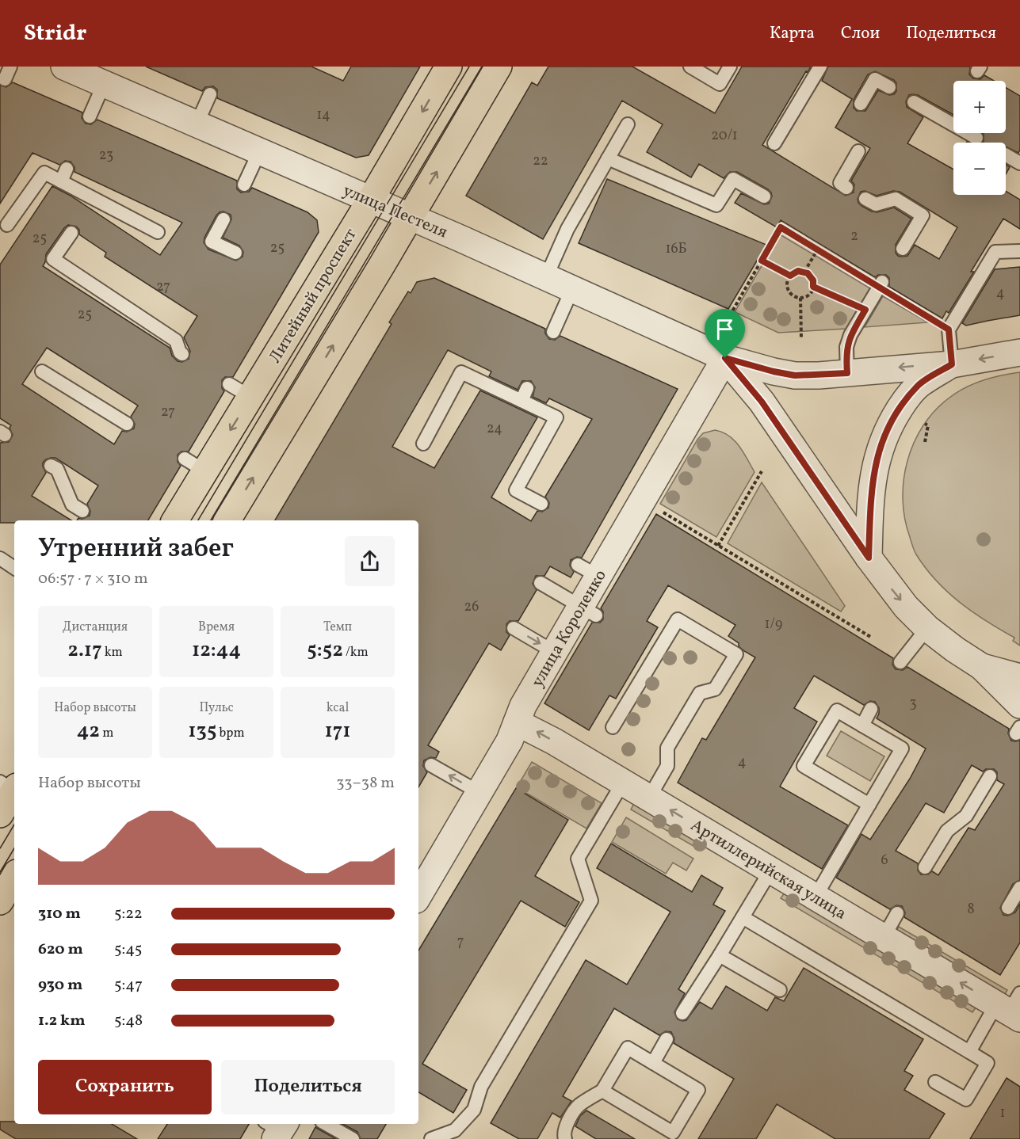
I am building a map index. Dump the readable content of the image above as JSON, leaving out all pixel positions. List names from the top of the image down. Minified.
{"streets":{"main road":["Литейный проспект"],"street":["улица Пестеля","улица Короленко","Артиллерийская улица"]},"crossings":[["улица Пестеля","Литейный проспект"],["улица Пестеля","улица Короленко"],["улица Короленко","Артиллерийская улица"]],"one_way":["Артиллерийская улица"],"house_numbers":["14","20/1","23","22","2","25","25","16Б","27","4","25","27","24","26","1/9","3","4","6","8","7","1"],"page":{"header":"Stridr","nav":["Карта","Слои","Поделиться"],"map_buttons":["+","−"],"heading":["Утренний забег","06:57 · 7 × 310 m"],"stats":[["Дистанция","2.17 km"],["Время","12:44"],["Темп","5:52 /km"],["Набор высоты","42 m"],["Пульс","135 bpm"],["kcal","171"]],"chart":["Набор высоты","33–38 m"],"list":[{"name":"310 m","note":"5:22"},{"name":"620 m","note":"5:45"},{"name":"930 m","note":"5:47"},{"name":"1.2 km","note":"5:48"}],"buttons":["Сохранить","Поделиться"]}}
